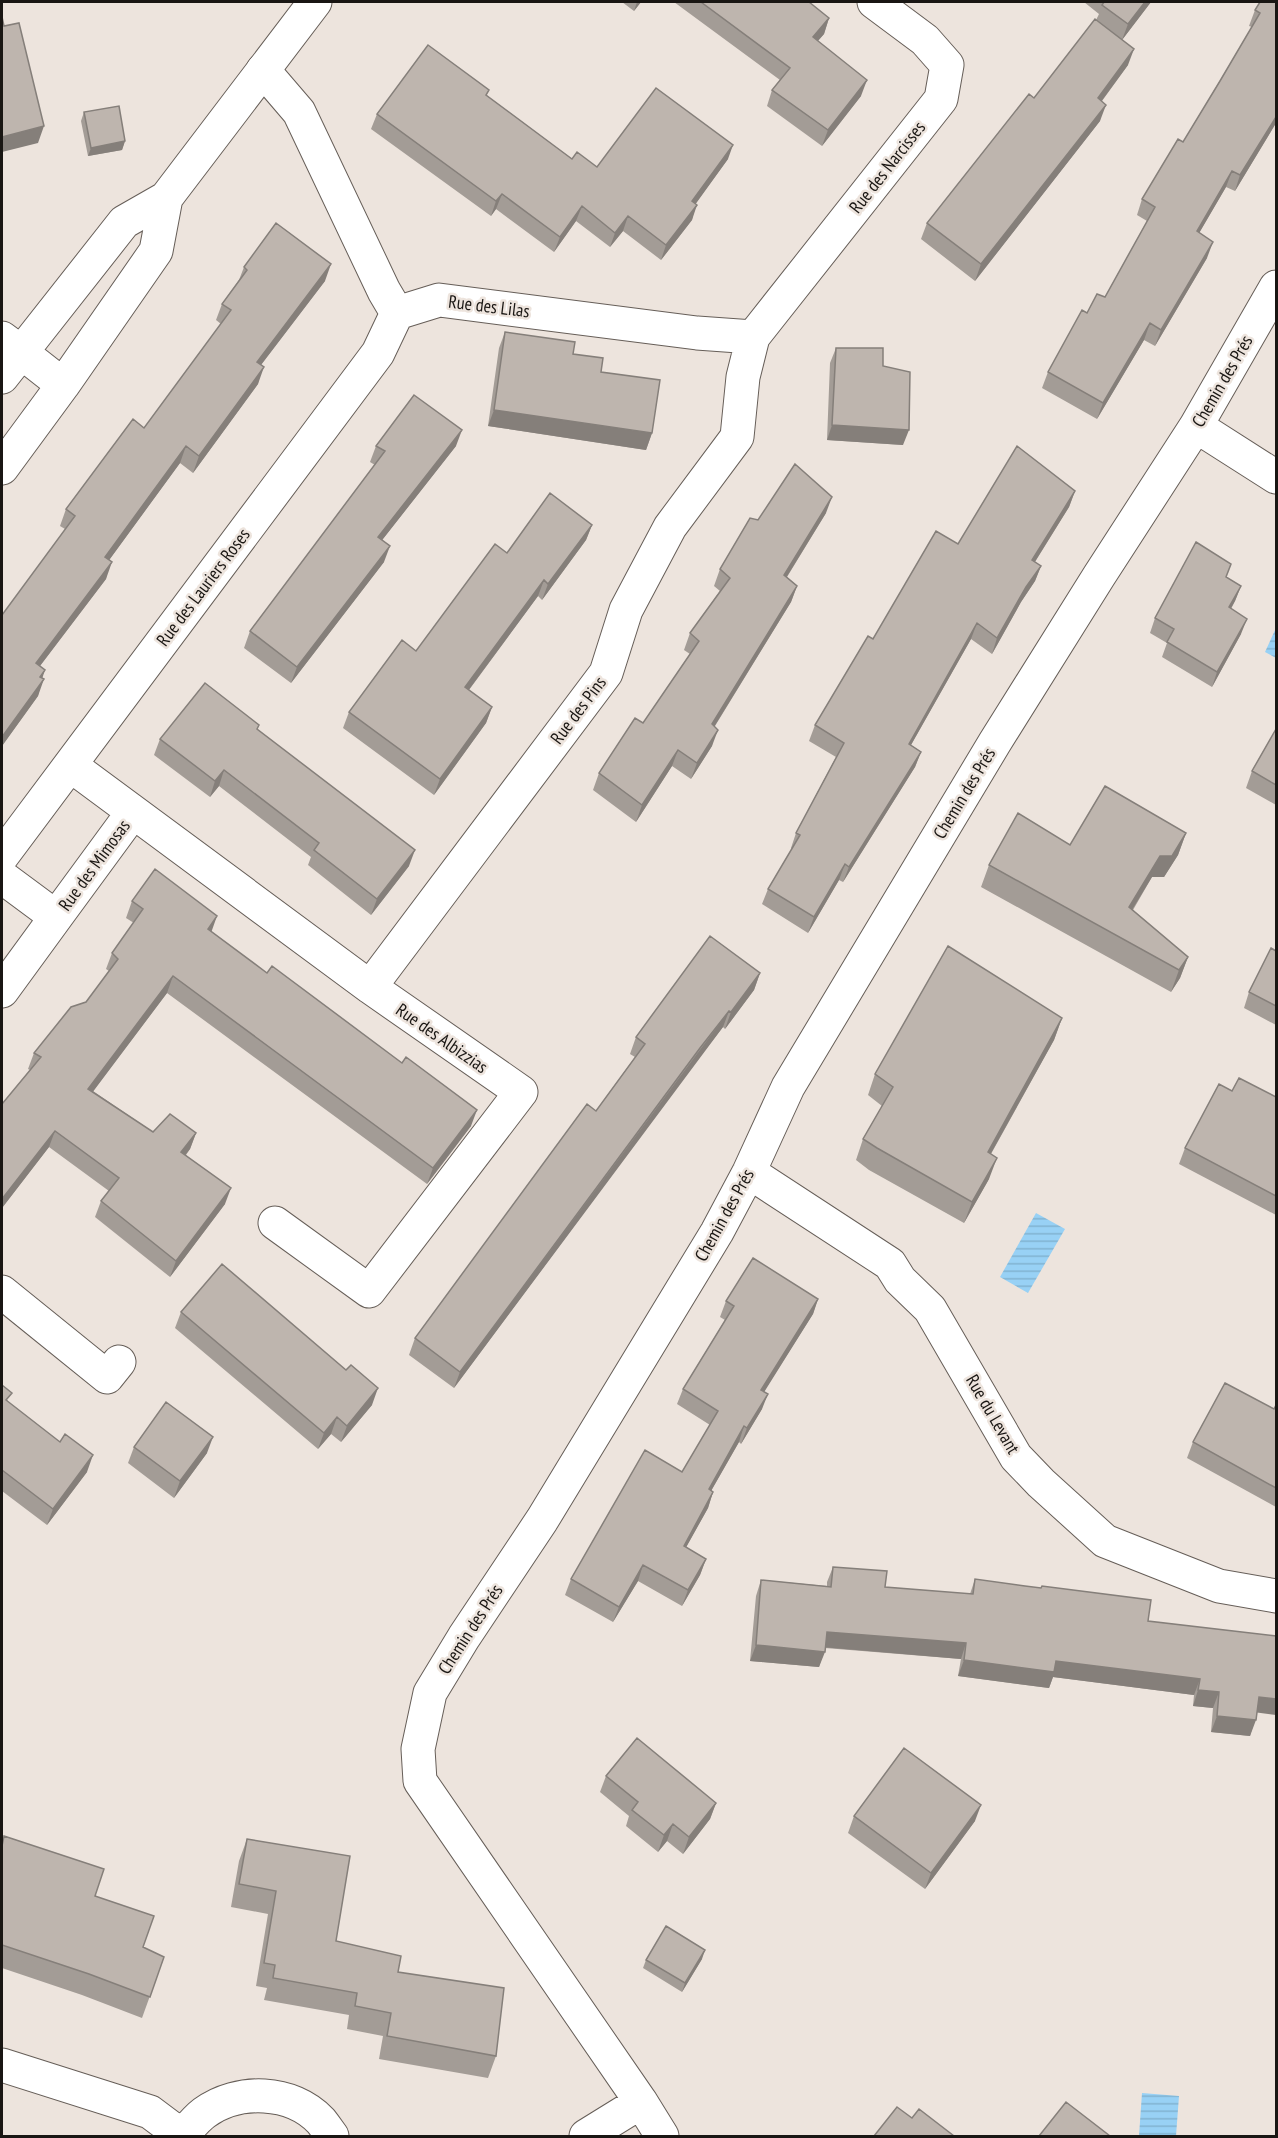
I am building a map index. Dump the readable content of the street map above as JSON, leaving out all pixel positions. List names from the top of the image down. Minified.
{"streets":{"street":["Rue des Narcisses","Rue des Lilas","Chemin des Prés","Rue des Lauriers Roses","Rue des Pins","Rue des Mimosas","Rue des Albizzias","Rue du Levant"]},"crossings":[["Rue des Narcisses","Rue des Lilas"],["Rue des Narcisses","Rue des Pins"],["Rue des Lilas","Rue des Lauriers Roses"],["Rue des Lilas","Rue des Pins"],["Chemin des Prés","Rue du Levant"],["Rue des Lauriers Roses","Rue des Albizzias"],["Rue des Pins","Rue des Albizzias"],["Rue des Mimosas","Rue des Albizzias"]]}
